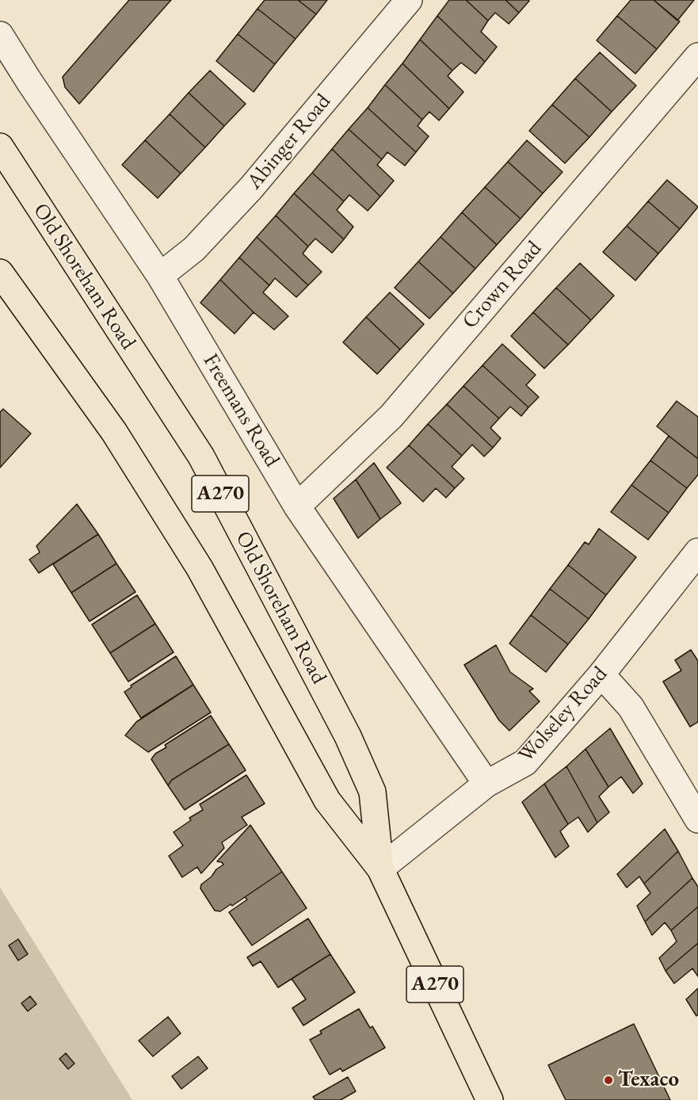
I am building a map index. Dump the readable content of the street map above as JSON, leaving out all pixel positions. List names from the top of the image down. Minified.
{"streets":{"main road":["Old Shoreham Road","A270"],"street":["Abinger Road","Crown Road","Freemans Road","Wolseley Road"]},"crossings":[["Abinger Road","Freemans Road"],["Old Shoreham Road","Wolseley Road"],["Crown Road","Freemans Road"],["Freemans Road","Wolseley Road"]],"places":["Texaco"]}
